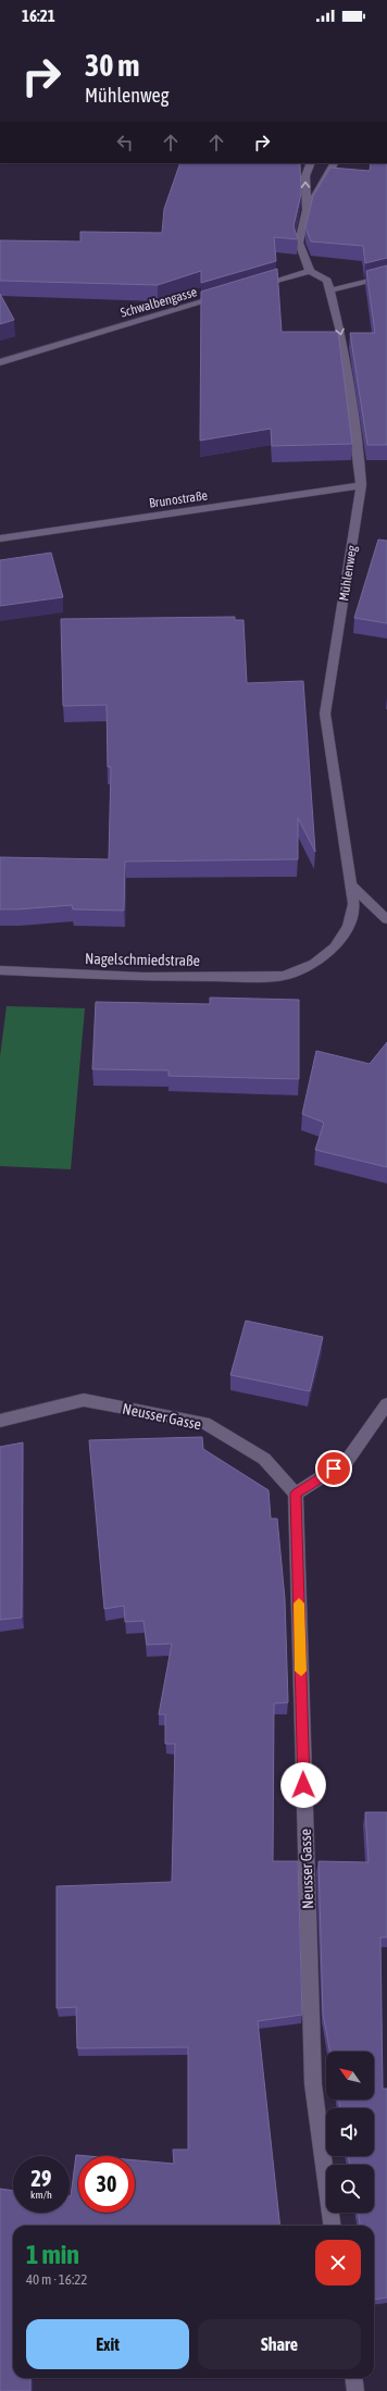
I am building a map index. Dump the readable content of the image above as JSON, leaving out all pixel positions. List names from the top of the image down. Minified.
{"streets":{"street":["Schwalbengasse","Brunostraße","Mühlenweg","Nagelschmiedstraße","Neusser Gasse"]},"crossings":[["Brunostraße","Mühlenweg"],["Mühlenweg","Nagelschmiedstraße"]],"north":"top left","page":{"status":"16:21","turn":["30 m","Mühlenweg"],"speed":"29 km/h","limit":"30","heading":["1 min","40 m · 16:22"],"buttons":["Exit","Share"]}}
